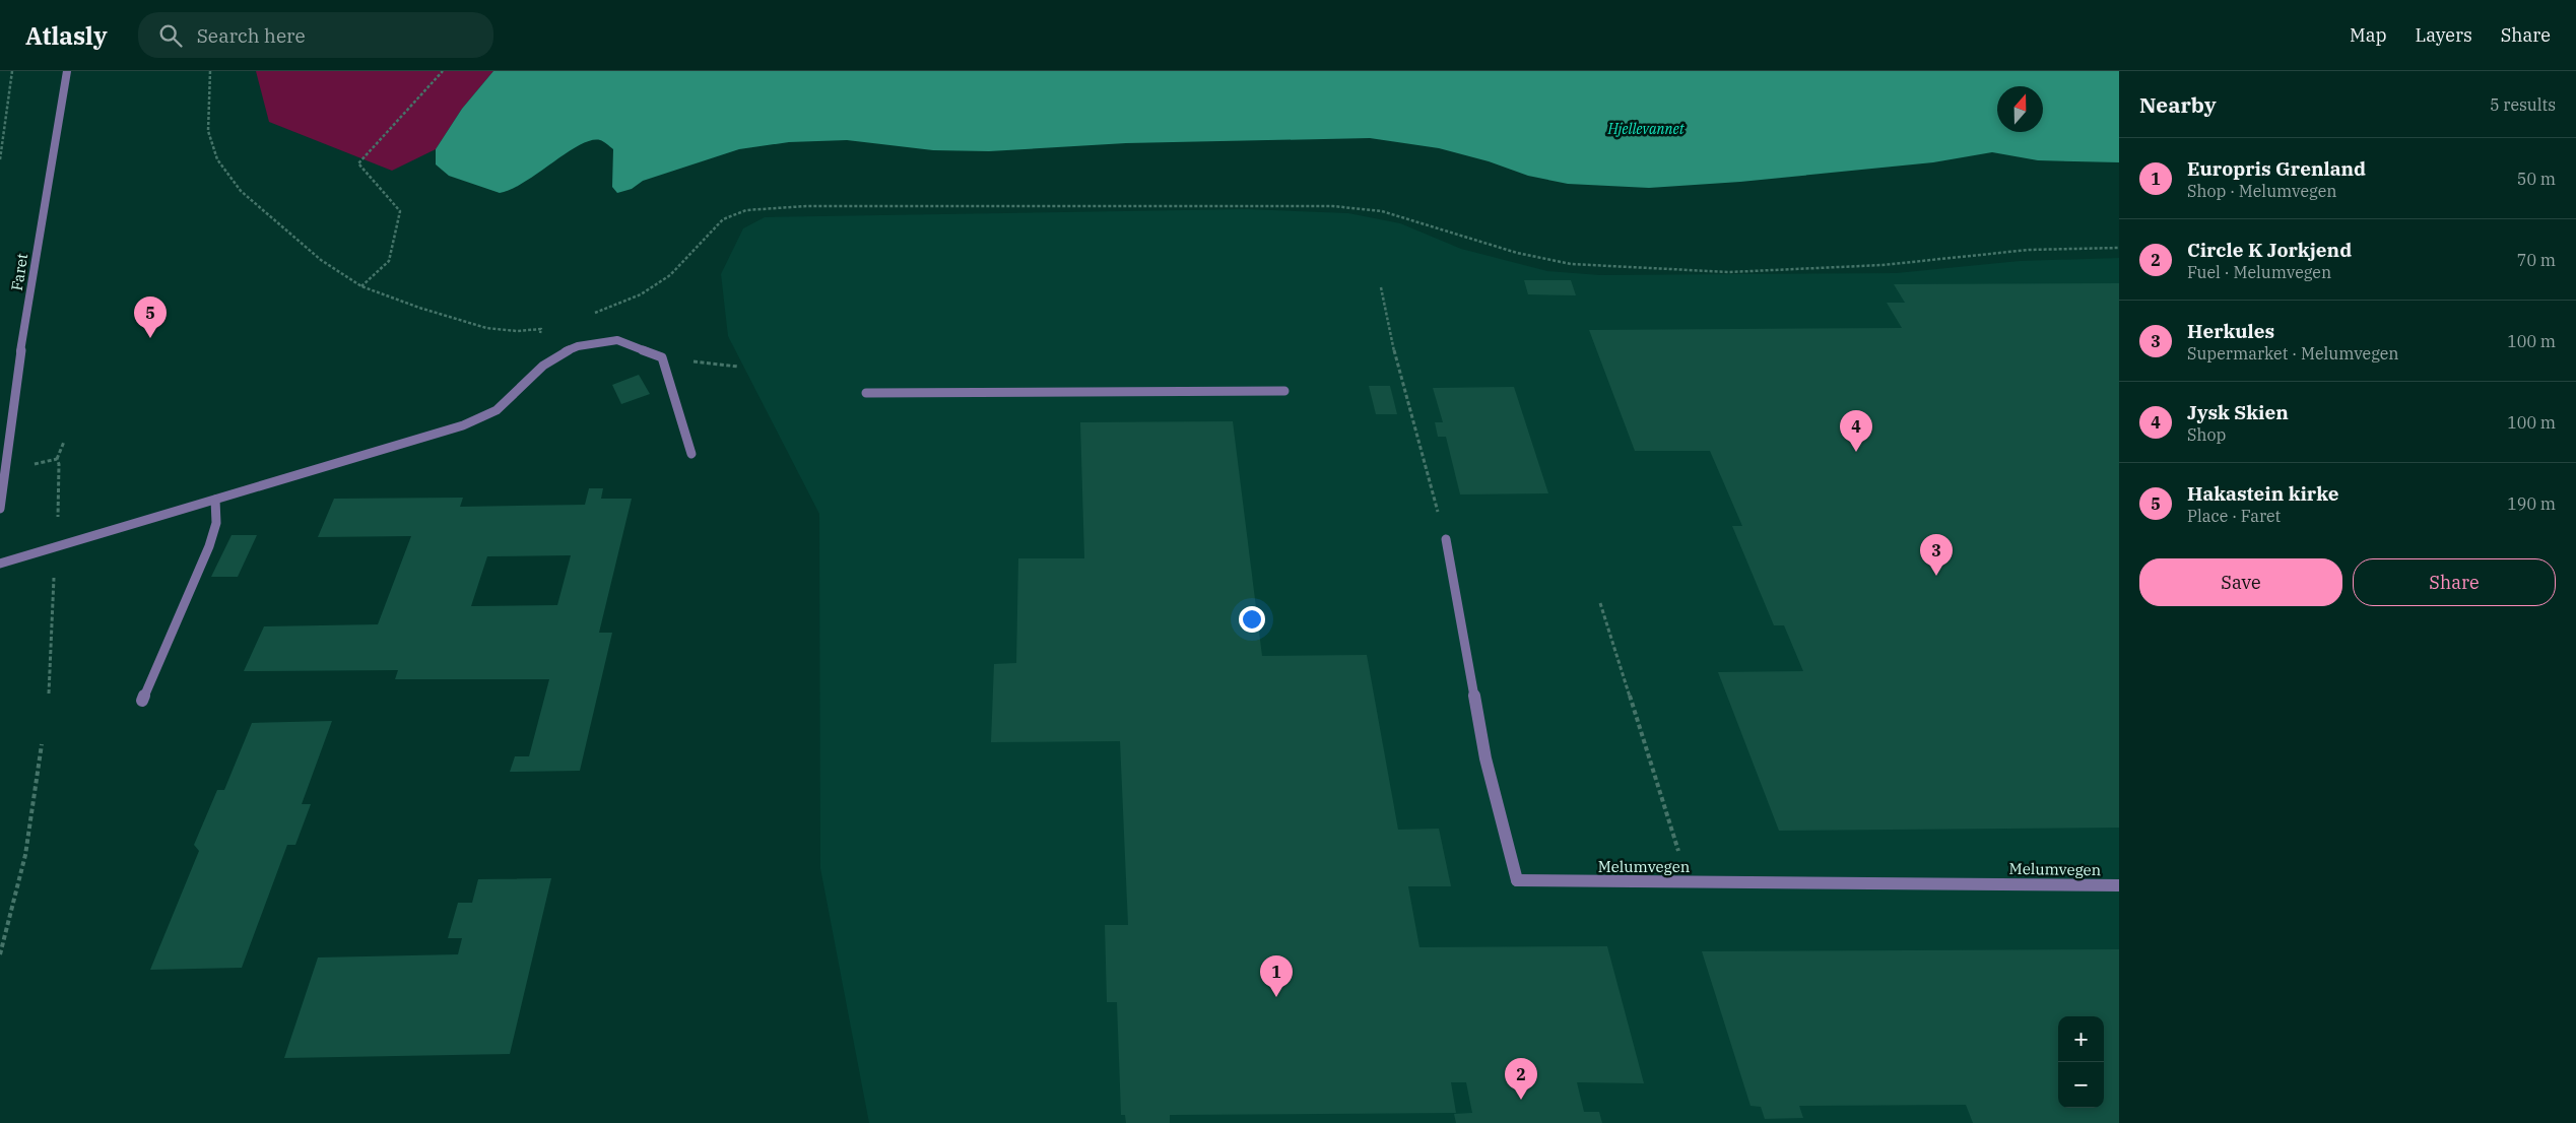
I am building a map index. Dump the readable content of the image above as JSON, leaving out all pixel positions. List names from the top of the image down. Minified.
{"streets":{"street":["Faret","Melumvegen"]},"water":["Hjellevannet"],"north":"top","page":{"header":"Atlasly","search":"Search here","nav":["Map","Layers","Share"],"heading":["Nearby","5 results"],"list":[{"mark":"1","name":"Europris Grenland","note":"Shop · Melumvegen","value":"50 m"},{"mark":"2","name":"Circle K Jorkjend","note":"Fuel · Melumvegen","value":"70 m"},{"mark":"3","name":"Herkules","note":"Supermarket · Melumvegen","value":"100 m"},{"mark":"4","name":"Jysk Skien","note":"Shop","value":"100 m"},{"mark":"5","name":"Hakastein kirke","note":"Place · Faret","value":"190 m"}],"pins":["5","4","3","1","2"],"buttons":["Save","Share"],"map_buttons":["+","−"]}}
